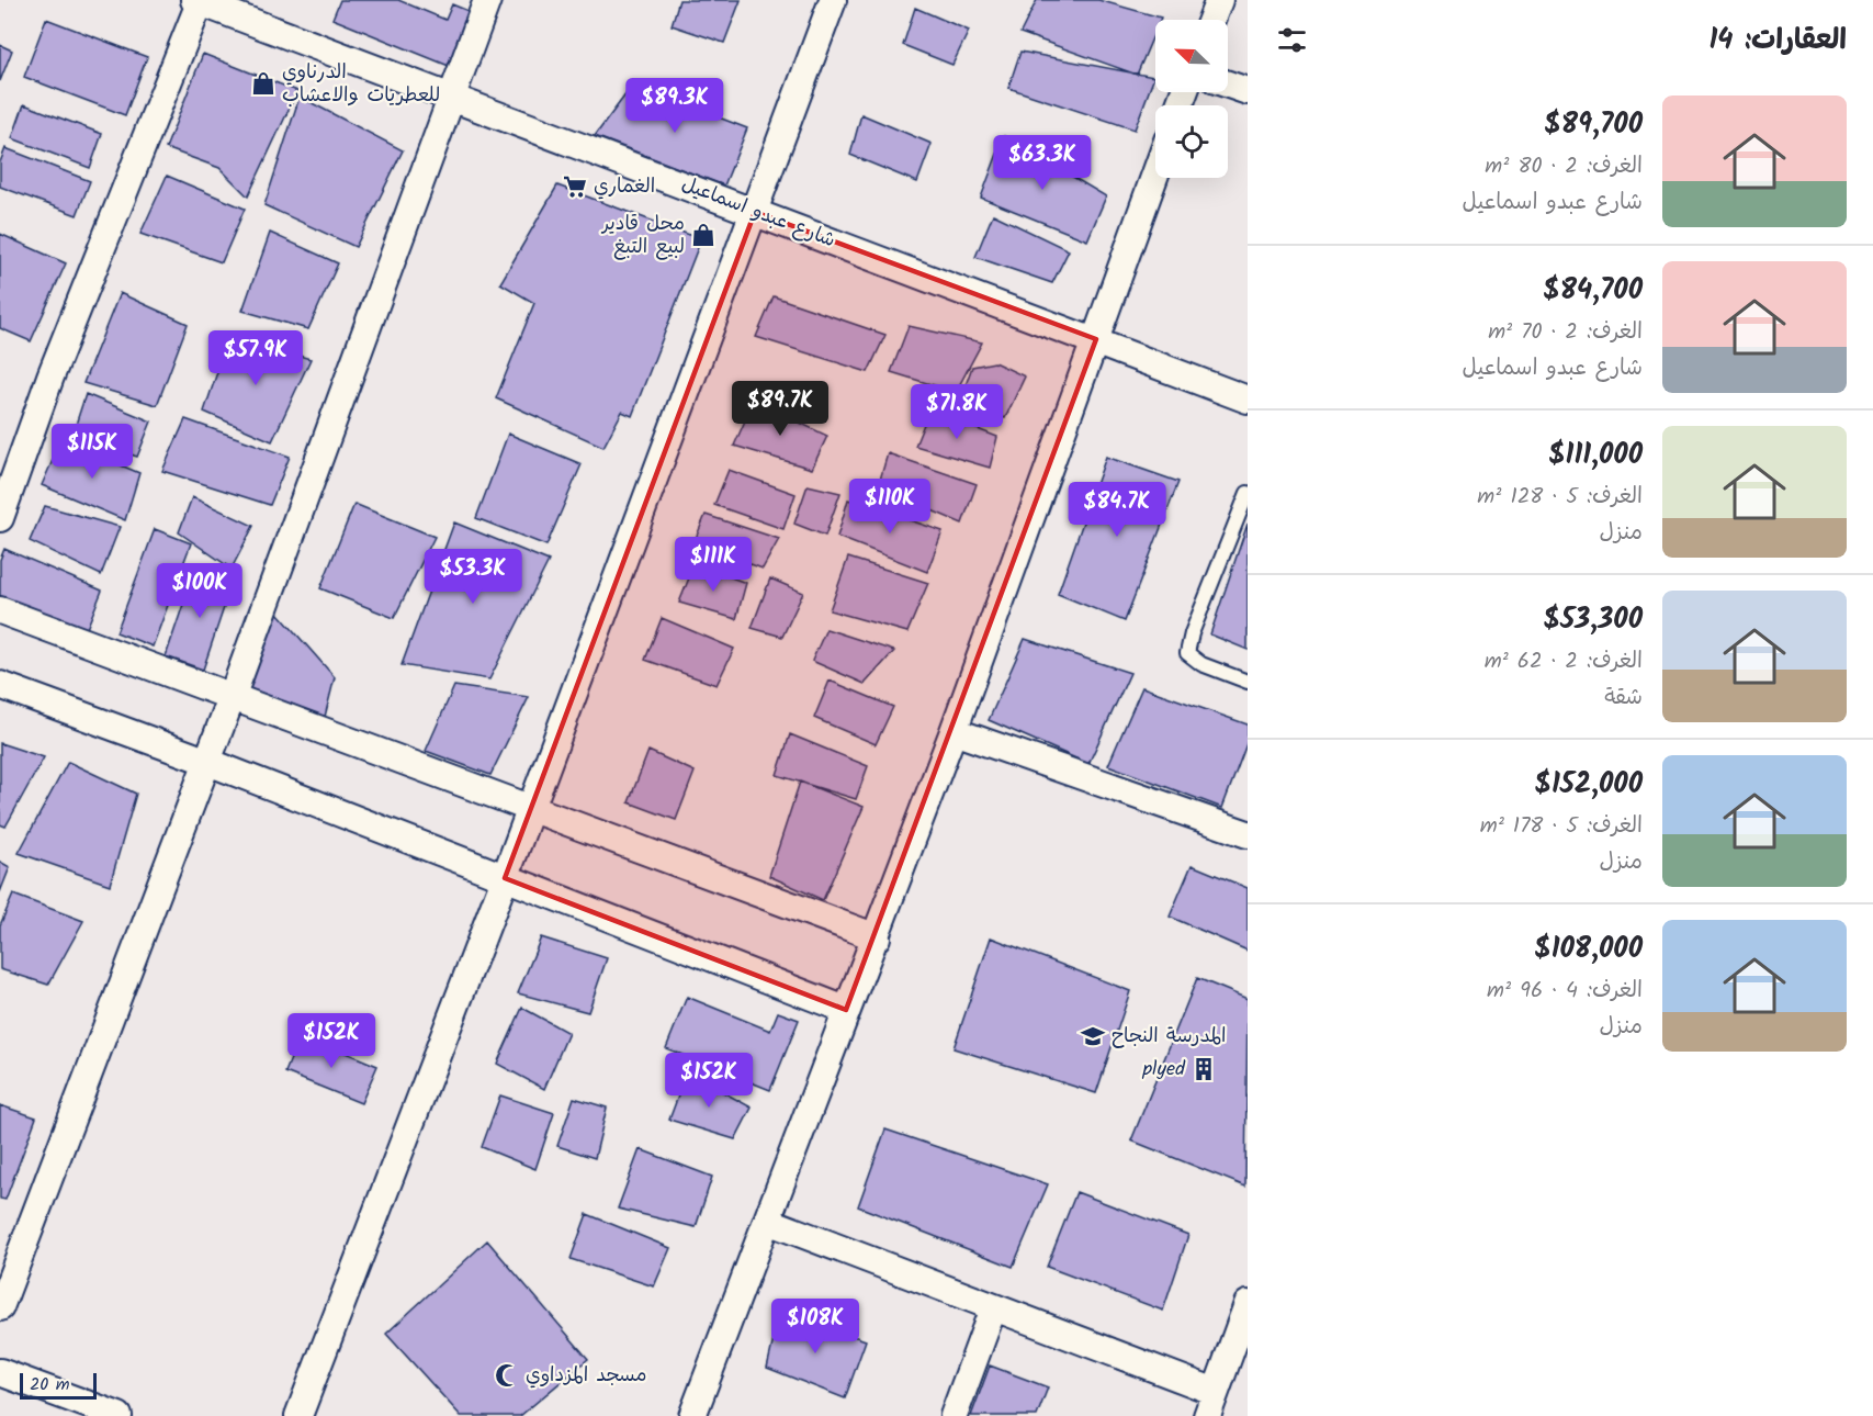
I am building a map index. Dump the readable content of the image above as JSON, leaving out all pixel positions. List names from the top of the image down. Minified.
{"streets":{"street":["شارع عبدو اسماعيل"]},"places":{"shop":["الدرناوي للعطريات والاعشاب","محل قادير لبيع التبغ"],"supermarket":["الغماري"],"school or university":["المدرسة النجاح"],"building":["plyed"],"mosque":["مسجد المزداوي"]},"scale_bar":"20 m","north":"top left","page":{"heading":"العقارات: 14","price":["$89.3K","$63.3K","$57.9K","$89.7K","$71.8K","$115K","$110K","$84.7K","$111K","$53.3K","$100K","$152K","$152K","$108K"],"list":[{"name":"$89,700","note":"الغرف: 2 · 80 m² · شارع عبدو اسماعيل"},{"name":"$84,700","note":"الغرف: 2 · 70 m² · شارع عبدو اسماعيل"},{"name":"$111,000","note":"الغرف: 5 · 128 m² · منزل"},{"name":"$53,300","note":"الغرف: 2 · 62 m² · شقة"},{"name":"$152,000","note":"الغرف: 5 · 178 m² · منزل"},{"name":"$108,000","note":"الغرف: 4 · 96 m² · منزل"}],"scale":"20 m"}}
